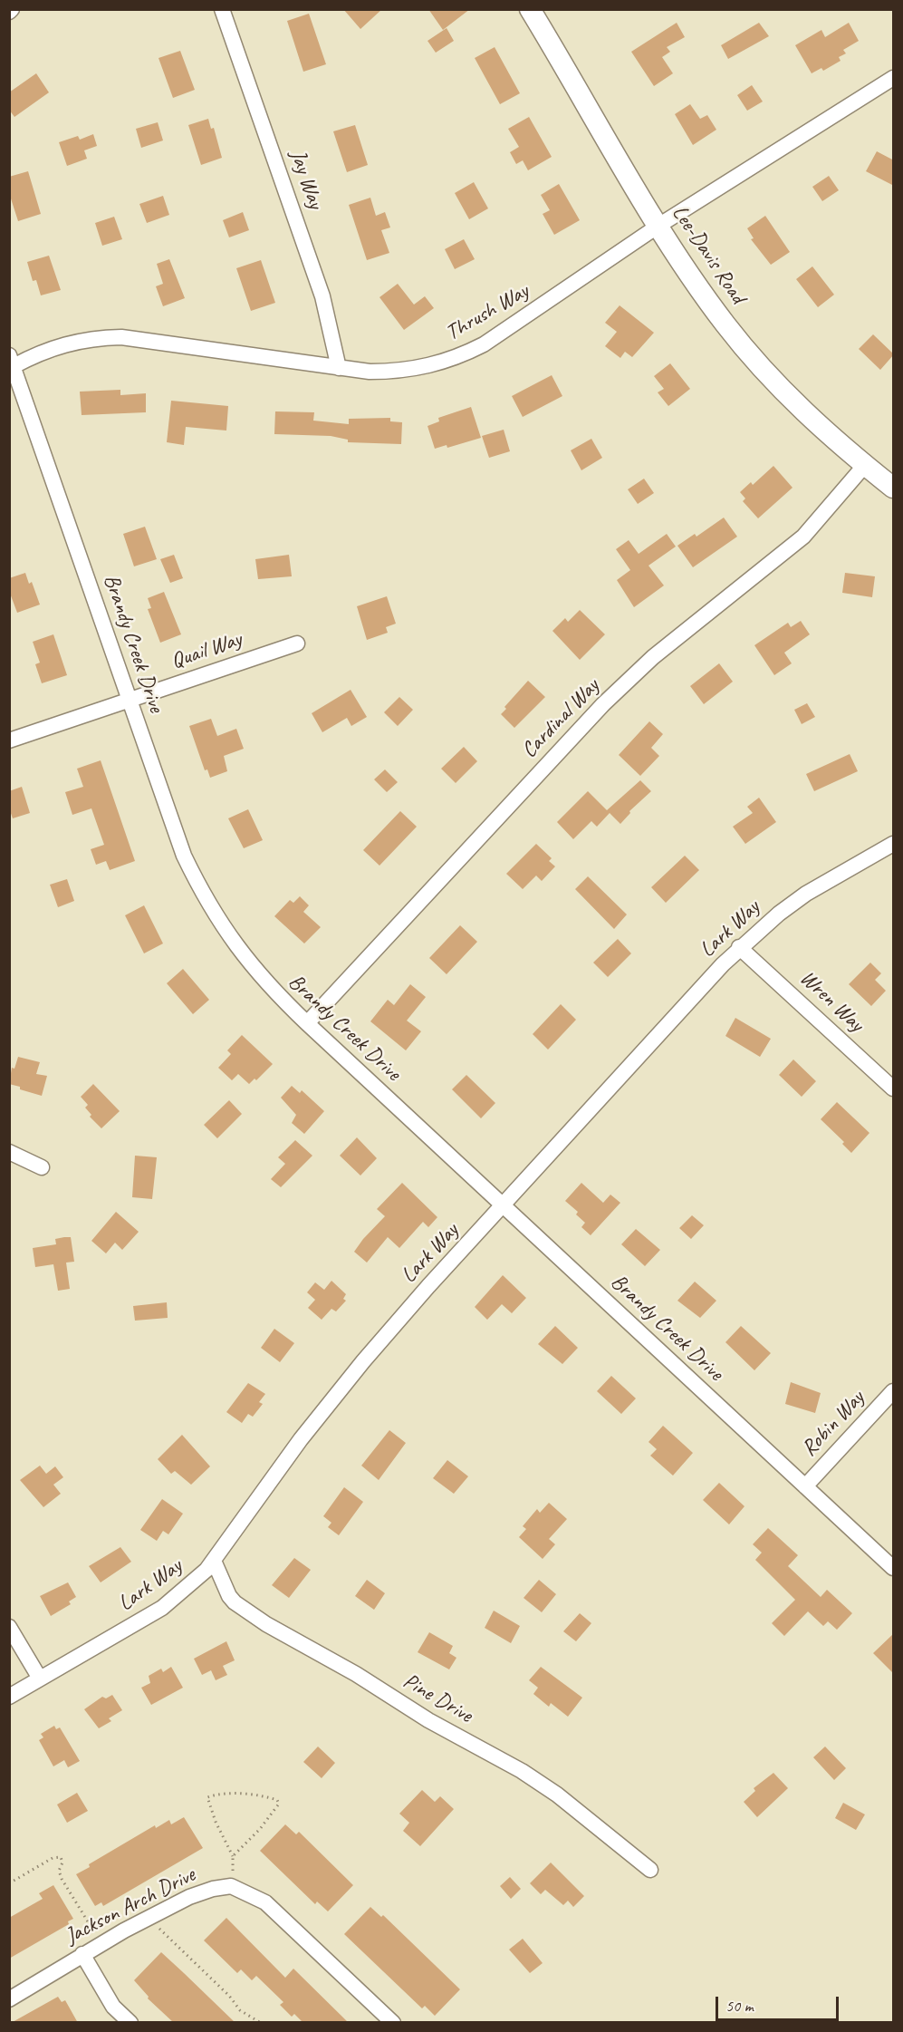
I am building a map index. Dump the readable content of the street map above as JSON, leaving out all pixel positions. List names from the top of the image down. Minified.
{"streets":{"main road":["Lee-Davis Road"],"street":["Jay Way","Thrush Way","Brandy Creek Drive","Quail Way","Cardinal Way","Lark Way","Wren Way","Robin Way","Pine Drive","Jackson Arch Drive"]},"crossings":[["Jay Way","Thrush Way"],["Lee-Davis Road","Thrush Way"],["Lee-Davis Road","Cardinal Way"],["Thrush Way","Brandy Creek Drive"],["Brandy Creek Drive","Quail Way"],["Brandy Creek Drive","Cardinal Way"],["Brandy Creek Drive","Lark Way"],["Brandy Creek Drive","Robin Way"],["Lark Way","Wren Way"],["Lark Way","Pine Drive"]],"scale_bar":"50 m"}
